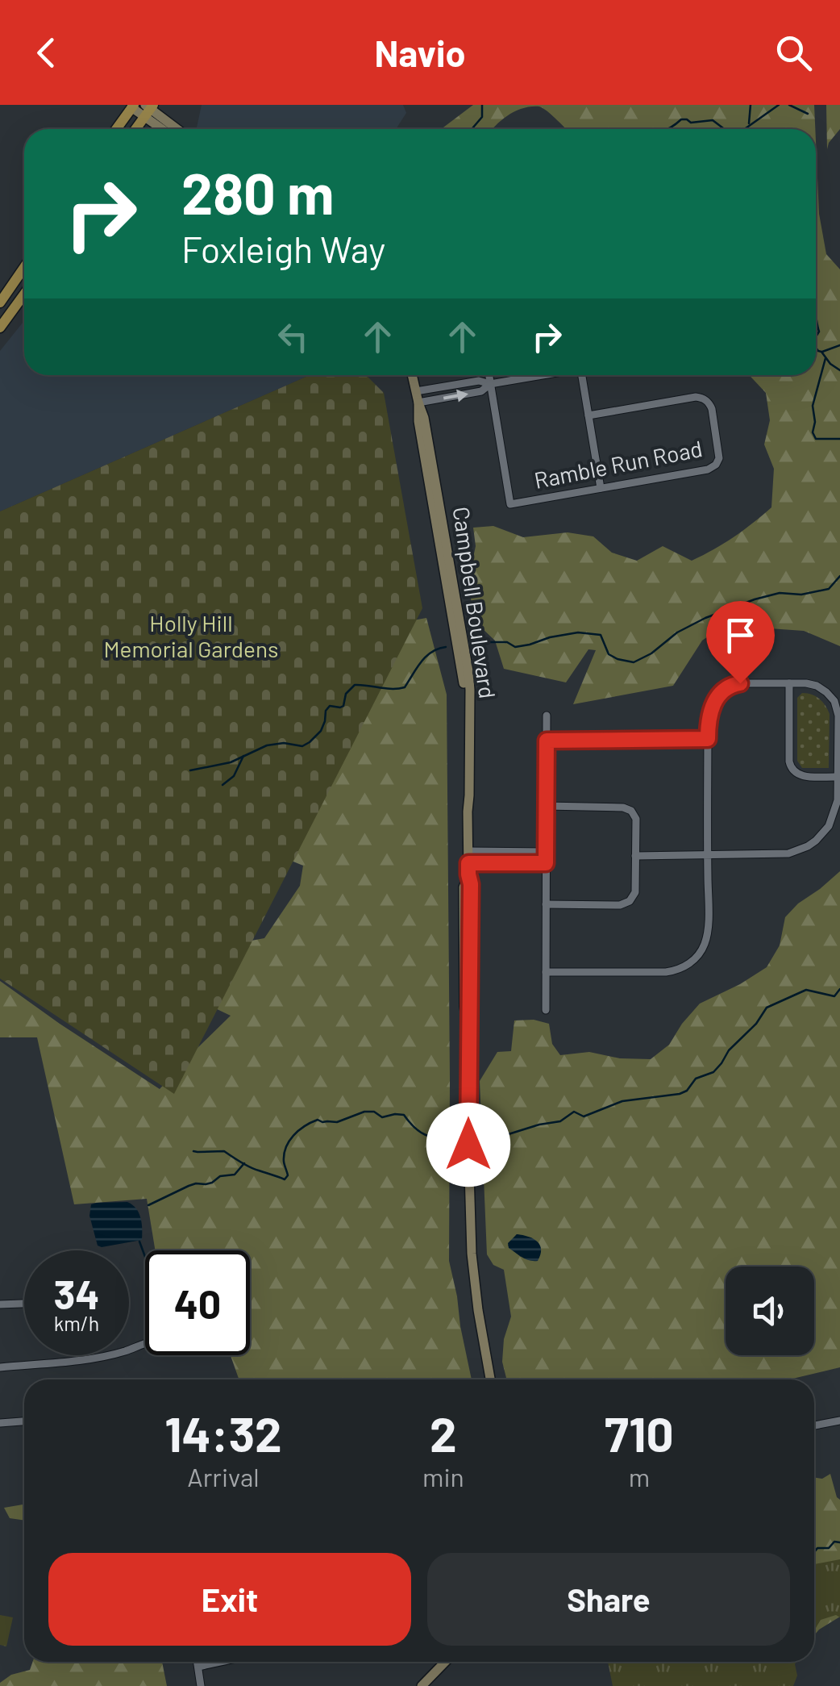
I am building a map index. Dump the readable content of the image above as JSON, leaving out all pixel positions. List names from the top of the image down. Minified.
{"streets":{"street":["Ramble Run Road","Campbell Boulevard"]},"parks":["Holly Hill Memorial Gardens"],"page":{"header":"Navio","turn":["280 m","Foxleigh Way"],"speed":"34 km/h","limit":"40","eta":["14:32","Arrival","2","min","710","m"],"buttons":["Exit","Share"]}}
